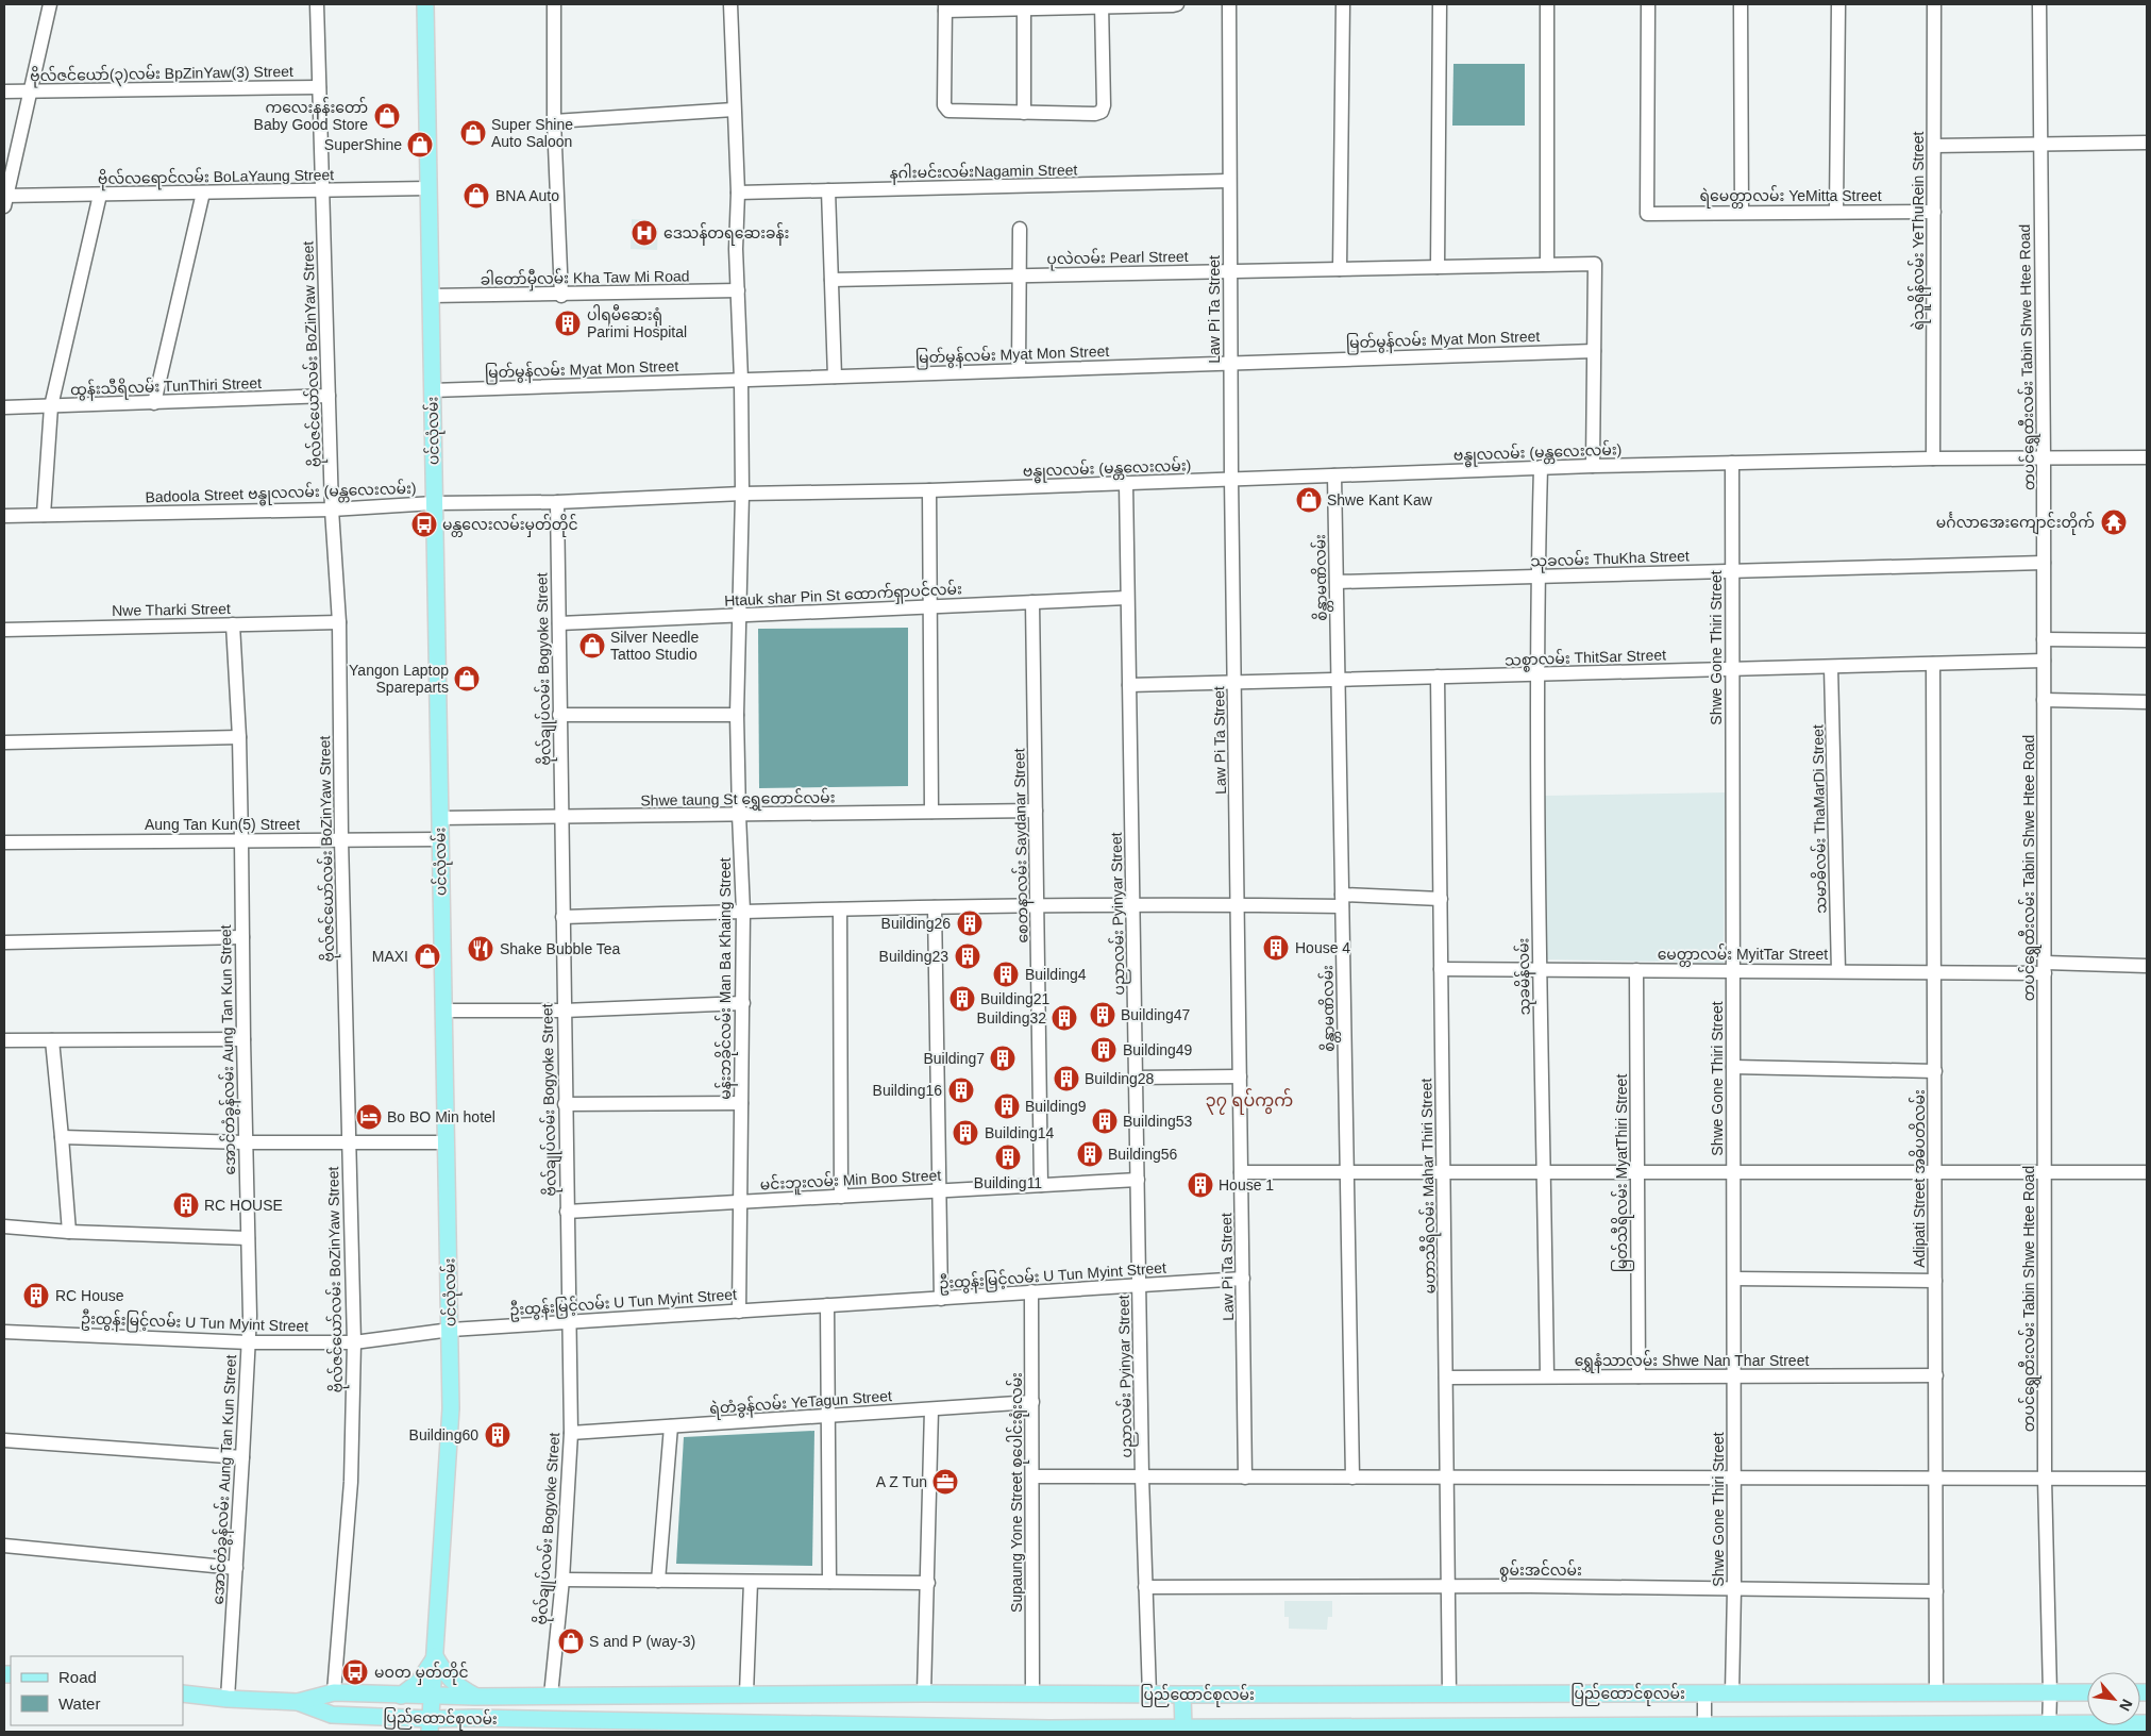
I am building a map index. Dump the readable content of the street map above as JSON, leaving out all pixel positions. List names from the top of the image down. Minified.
{"streets":{"main road":["ပင်လုံလမ်း","ပြည်ထောင်စုလမ်း"],"street":["ဗိုလ်ဇင်ယော်(၃)လမ်း BpZinYaw(3) Street","နဂါးမင်းလမ်းNagamin Street","ဗိုလ်လရောင်လမ်း BoLaYaung Street","ရဲမေတ္တာလမ်း YeMitta Street","ရဲသူရိန်လမ်း YeThuRein Street","ပုလဲလမ်း Pearl Street","ခါတော်မှီလမ်း Kha Taw Mi Road","Law Pi Ta Street","မြတ်မွန်လမ်း Myat Mon Street","ဗိုလ်ဇင်ယော်လမ်း BoZinYaw Street","တပင်ရွှေထီးလမ်း Tabin Shwe Htee Road","ထွန်းသီရိလမ်း TunThiri Street","ဗန္ဓုလလမ်း (မန္တလေးလမ်း)","Badoola Street ဗန္ဓုလလမ်း (မန္တလေးလမ်း)","သုခလမ်း ThuKha Street","စိန္တာမဏိလမ်း","Htauk shar Pin St ထောက်ရှာပင်လမ်း","Nwe Tharki Street","Shwe Gone Thiri Street","သစ္စာလမ်း ThitSar Street","ဗိုလ်ချုပ်လမ်း Bogyoke Street","Shwe taung St ရွှေတောင်လမ်း","သမာဓိလမ်း ThaMarDi Street","Aung Tan Kun(5) Street","စေတနာလမ်း Saydanar Street","ပညာလမ်း Pyinyar Street","မေတ္တာလမ်း MyitTar Street","သုခမိန်လမ်း","မန်းဘခိုင်လမ်း Man Ba Khaing Street","အောင်တံခွန်လမ်း Aung Tan Kun Street","မြတ်သီရိလမ်း MyatThiri Street","Adipati Street အဓိပတိလမ်း","မင်းဘူးလမ်း Min Boo Street","မဟာသီရိလမ်း Mahar Thiri Street","ဦးထွန်းမြင့်လမ်း U Tun Myint Street","ရွှေနံသာလမ်း Shwe Nan Thar Street","ရဲတံခွန်လမ်း YeTagun Street","Supaung Yone Street စုပေါင်းရုံးလမ်း","စွမ်းအင်လမ်း"]},"crossings":[["ဗိုလ်ဇင်ယော်(၃)လမ်း BpZinYaw(3) Street","ဗိုလ်ဇင်ယော်လမ်း BoZinYaw Street"],["နဂါးမင်းလမ်းNagamin Street","Law Pi Ta Street"],["ဗိုလ်လရောင်လမ်း BoLaYaung Street","ဗိုလ်ဇင်ယော်လမ်း BoZinYaw Street"],["ဗိုလ်လရောင်လမ်း BoLaYaung Street","ပင်လုံလမ်း"],["ရဲမေတ္တာလမ်း YeMitta Street","ရဲသူရိန်လမ်း YeThuRein Street"],["ရဲသူရိန်လမ်း YeThuRein Street","ဗန္ဓုလလမ်း (မန္တလေးလမ်း)"],["ပုလဲလမ်း Pearl Street","Law Pi Ta Street"],["ပုလဲလမ်း Pearl Street","မြတ်မွန်လမ်း Myat Mon Street"],["ခါတော်မှီလမ်း Kha Taw Mi Road","ပင်လုံလမ်း"],["Law Pi Ta Street","မြတ်မွန်လမ်း Myat Mon Street"],["Law Pi Ta Street","ဗန္ဓုလလမ်း (မန္တလေးလမ်း)"],["Law Pi Ta Street","သစ္စာလမ်း ThitSar Street"],["Law Pi Ta Street","ဦးထွန်းမြင့်လမ်း U Tun Myint Street"],["မြတ်မွန်လမ်း Myat Mon Street","ပင်လုံလမ်း"],["မြတ်မွန်လမ်း Myat Mon Street","မန်းဘခိုင်လမ်း Man Ba Khaing Street"],["ဗိုလ်ဇင်ယော်လမ်း BoZinYaw Street","ထွန်းသီရိလမ်း TunThiri Street"],["ဗိုလ်ဇင်ယော်လမ်း BoZinYaw Street","Badoola Street ဗန္ဓုလလမ်း (မန္တလေးလမ်း)"],["ဗိုလ်ဇင်ယော်လမ်း BoZinYaw Street","Nwe Tharki Street"],["ဗိုလ်ဇင်ယော်လမ်း BoZinYaw Street","Aung Tan Kun(5) Street"],["ဗိုလ်ဇင်ယော်လမ်း BoZinYaw Street","ဦးထွန်းမြင့်လမ်း U Tun Myint Street"],["ဗိုလ်ဇင်ယော်လမ်း BoZinYaw Street","ပြည်ထောင်စုလမ်း"],["တပင်ရွှေထီးလမ်း Tabin Shwe Htee Road","ဗန္ဓုလလမ်း (မန္တလေးလမ်း)"],["တပင်ရွှေထီးလမ်း Tabin Shwe Htee Road","သုခလမ်း ThuKha Street"],["တပင်ရွှေထီးလမ်း Tabin Shwe Htee Road","သစ္စာလမ်း ThitSar Street"],["တပင်ရွှေထီးလမ်း Tabin Shwe Htee Road","မေတ္တာလမ်း MyitTar Street"],["တပင်ရွှေထီးလမ်း Tabin Shwe Htee Road","ပြည်ထောင်စုလမ်း"],["ပင်လုံလမ်း","Badoola Street ဗန္ဓုလလမ်း (မန္တလေးလမ်း)"],["ပင်လုံလမ်း","Shwe taung St ရွှေတောင်လမ်း"],["ပင်လုံလမ်း","Aung Tan Kun(5) Street"],["ပင်လုံလမ်း","ဦးထွန်းမြင့်လမ်း U Tun Myint Street"],["ပင်လုံလမ်း","ပြည်ထောင်စုလမ်း"],["ဗန္ဓုလလမ်း (မန္တလေးလမ်း)","Badoola Street ဗန္ဓုလလမ်း (မန္တလေးလမ်း)"],["ဗန္ဓုလလမ်း (မန္တလေးလမ်း)","စိန္တာမဏိလမ်း"],["ဗန္ဓုလလမ်း (မန္တလေးလမ်း)","Shwe Gone Thiri Street"],["ဗန္ဓုလလမ်း (မန္တလေးလမ်း)","ပညာလမ်း Pyinyar Street"],["ဗန္ဓုလလမ်း (မန္တလေးလမ်း)","သုခမိန်လမ်း"],["ဗန္ဓုလလမ်း (မန္တလေးလမ်း)","မန်းဘခိုင်လမ်း Man Ba Khaing Street"],["Badoola Street ဗန္ဓုလလမ်း (မန္တလေးလမ်း)","ဗိုလ်ချုပ်လမ်း Bogyoke Street"],["Badoola Street ဗန္ဓုလလမ်း (မန္တလေးလမ်း)","မန်းဘခိုင်လမ်း Man Ba Khaing Street"],["သုခလမ်း ThuKha Street","စိန္တာမဏိလမ်း"],["သုခလမ်း ThuKha Street","Shwe Gone Thiri Street"],["သုခလမ်း ThuKha Street","သုခမိန်လမ်း"],["စိန္တာမဏိလမ်း","သစ္စာလမ်း ThitSar Street"],["Htauk shar Pin St ထောက်ရှာပင်လမ်း","ဗိုလ်ချုပ်လမ်း Bogyoke Street"],["Htauk shar Pin St ထောက်ရှာပင်လမ်း","စေတနာလမ်း Saydanar Street"],["Htauk shar Pin St ထောက်ရှာပင်လမ်း","ပညာလမ်း Pyinyar Street"],["Htauk shar Pin St ထောက်ရှာပင်လမ်း","မန်းဘခိုင်လမ်း Man Ba Khaing Street"],["Nwe Tharki Street","အောင်တံခွန်လမ်း Aung Tan Kun Street"],["Shwe Gone Thiri Street","သစ္စာလမ်း ThitSar Street"],["Shwe Gone Thiri Street","မေတ္တာလမ်း MyitTar Street"],["Shwe Gone Thiri Street","ရွှေနံသာလမ်း Shwe Nan Thar Street"],["Shwe Gone Thiri Street","စွမ်းအင်လမ်း"],["Shwe Gone Thiri Street","ပြည်ထောင်စုလမ်း"],["သစ္စာလမ်း ThitSar Street","သမာဓိလမ်း ThaMarDi Street"],["သစ္စာလမ်း ThitSar Street","ပညာလမ်း Pyinyar Street"],["သစ္စာလမ်း ThitSar Street","သုခမိန်လမ်း"],["သစ္စာလမ်း ThitSar Street","Adipati Street အဓိပတိလမ်း"],["သစ္စာလမ်း ThitSar Street","မဟာသီရိလမ်း Mahar Thiri Street"],["ဗိုလ်ချုပ်လမ်း Bogyoke Street","Shwe taung St ရွှေတောင်လမ်း"],["ဗိုလ်ချုပ်လမ်း Bogyoke Street","မင်းဘူးလမ်း Min Boo Street"],["ဗိုလ်ချုပ်လမ်း Bogyoke Street","ဦးထွန်းမြင့်လမ်း U Tun Myint Street"],["ဗိုလ်ချုပ်လမ်း Bogyoke Street","ရဲတံခွန်လမ်း YeTagun Street"],["ဗိုလ်ချုပ်လမ်း Bogyoke Street","ပြည်ထောင်စုလမ်း"],["Shwe taung St ရွှေတောင်လမ်း","စေတနာလမ်း Saydanar Street"],["Shwe taung St ရွှေတောင်လမ်း","မန်းဘခိုင်လမ်း Man Ba Khaing Street"],["သမာဓိလမ်း ThaMarDi Street","မေတ္တာလမ်း MyitTar Street"],["Aung Tan Kun(5) Street","အောင်တံခွန်လမ်း Aung Tan Kun Street"],["စေတနာလမ်း Saydanar Street","မင်းဘူးလမ်း Min Boo Street"],["ပညာလမ်း Pyinyar Street","မင်းဘူးလမ်း Min Boo Street"],["ပညာလမ်း Pyinyar Street","ဦးထွန်းမြင့်လမ်း U Tun Myint Street"],["ပညာလမ်း Pyinyar Street","စွမ်းအင်လမ်း"],["ပညာလမ်း Pyinyar Street","ပြည်ထောင်စုလမ်း"],["မေတ္တာလမ်း MyitTar Street","သုခမိန်လမ်း"],["မေတ္တာလမ်း MyitTar Street","မြတ်သီရိလမ်း MyatThiri Street"],["မေတ္တာလမ်း MyitTar Street","Adipati Street အဓိပတိလမ်း"],["မေတ္တာလမ်း MyitTar Street","မဟာသီရိလမ်း Mahar Thiri Street"],["သုခမိန်လမ်း","ရွှေနံသာလမ်း Shwe Nan Thar Street"],["မန်းဘခိုင်လမ်း Man Ba Khaing Street","မင်းဘူးလမ်း Min Boo Street"],["မန်းဘခိုင်လမ်း Man Ba Khaing Street","ဦးထွန်းမြင့်လမ်း U Tun Myint Street"],["အောင်တံခွန်လမ်း Aung Tan Kun Street","ဦးထွန်းမြင့်လမ်း U Tun Myint Street"],["အောင်တံခွန်လမ်း Aung Tan Kun Street","ပြည်ထောင်စုလမ်း"],["မြတ်သီရိလမ်း MyatThiri Street","ရွှေနံသာလမ်း Shwe Nan Thar Street"],["Adipati Street အဓိပတိလမ်း","ရွှေနံသာလမ်း Shwe Nan Thar Street"],["Adipati Street အဓိပတိလမ်း","စွမ်းအင်လမ်း"],["Adipati Street အဓိပတိလမ်း","ပြည်ထောင်စုလမ်း"],["မဟာသီရိလမ်း Mahar Thiri Street","ရွှေနံသာလမ်း Shwe Nan Thar Street"],["မဟာသီရိလမ်း Mahar Thiri Street","စွမ်းအင်လမ်း"],["မဟာသီရိလမ်း Mahar Thiri Street","ပြည်ထောင်စုလမ်း"],["ဦးထွန်းမြင့်လမ်း U Tun Myint Street","Supaung Yone Street စုပေါင်းရုံးလမ်း"],["ရဲတံခွန်လမ်း YeTagun Street","Supaung Yone Street စုပေါင်းရုံးလမ်း"],["Supaung Yone Street စုပေါင်းရုံးလမ်း","ပြည်ထောင်စုလမ်း"]],"districts":["၃၇ ရပ်ကွက်"],"places":{"shop":["ကလေးနန်းတော် Baby Good Store","Super Shine Auto Saloon","SuperShine","BNA Auto","Shwe Kant Kaw","Silver Needle Tattoo Studio","Yangon Laptop Spareparts","MAXI","S and P (way-3)"],"hospital":["ဒေသန်တရဆေးခန်း"],"building":["ပါရမီဆေးရုံ Parimi Hospital","Building26","House 4","Building23","Building4","Building21","Building47","Building32","Building49","Building7","Building28","Building16","Building9","Building53","Building14","Building56","Building11","House 1","RC HOUSE","RC House","Building60"],"temple":["မင်္ဂလာအေးကျောင်းတိုက်"],"bus stop":["မန္တလေးလမ်းမှတ်တိုင်","မဝတ မှတ်တိုင်"],"restaurant":["Shake Bubble Tea"],"hotel":["Bo BO Min hotel"],"office":["A Z Tun"]},"legend":["Road","Water"],"north":"bottom right"}
